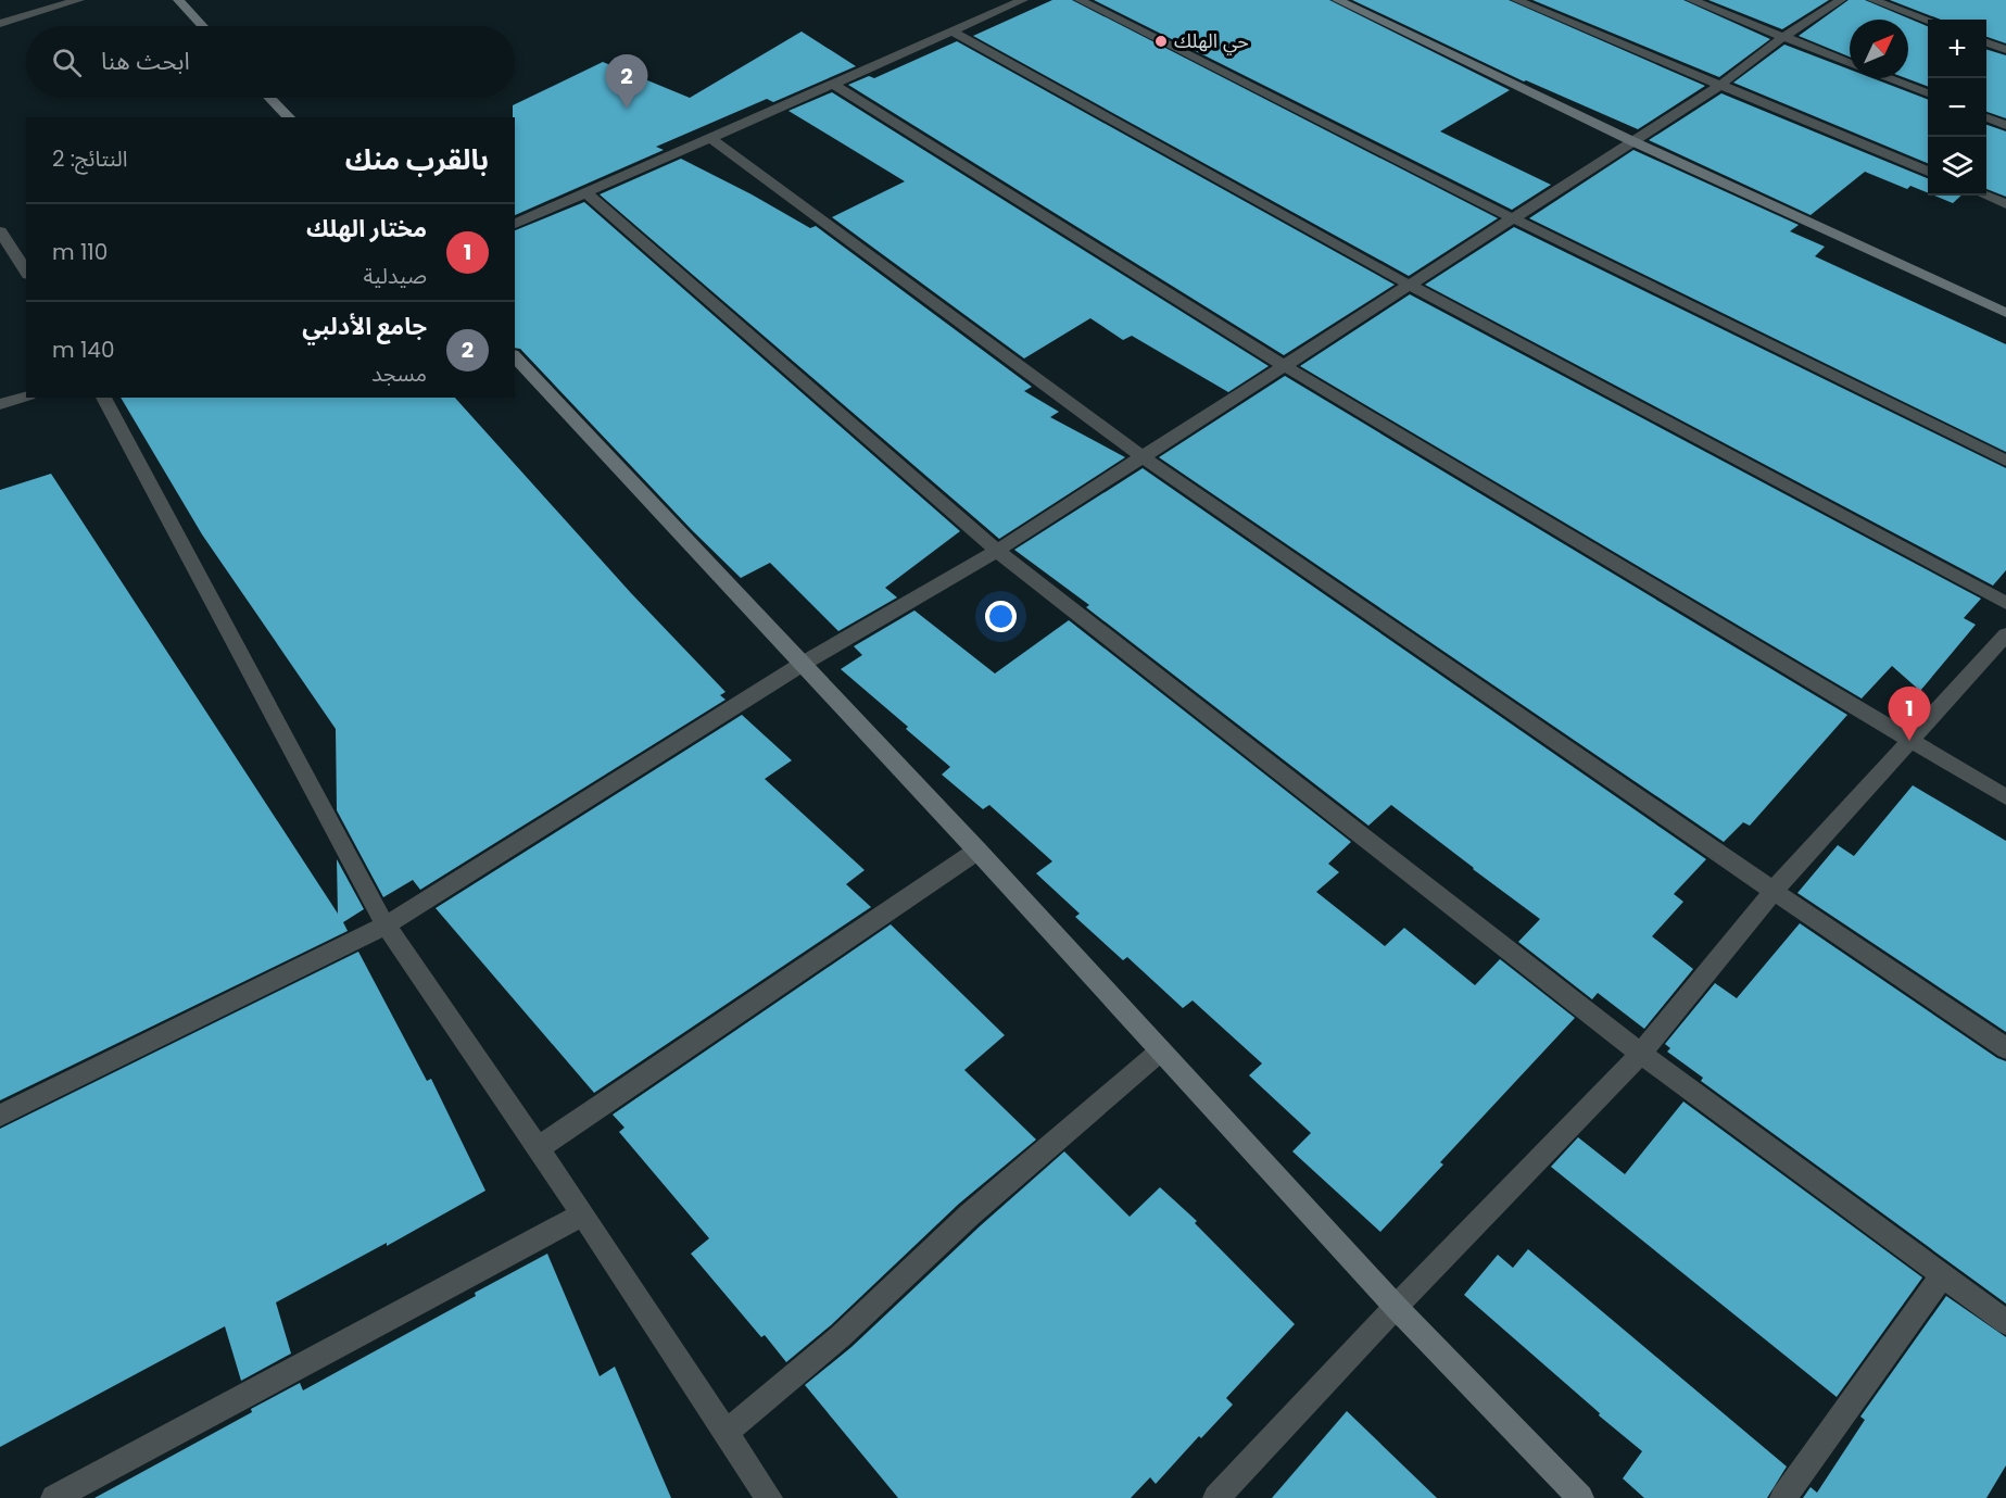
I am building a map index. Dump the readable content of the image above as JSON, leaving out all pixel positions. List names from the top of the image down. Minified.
{"places":["حي الهلك"],"north":"top right","page":{"map_buttons":["+","−"],"search":"ابحث هنا","pins":["2","1"],"heading":["بالقرب منك","النتائج: 2"],"list":[{"mark":"1","name":"مختار الهلك","note":"صيدلية","value":"110 m"},{"mark":"2","name":"جامع الأدلبي","note":"مسجد","value":"140 m"}]}}
